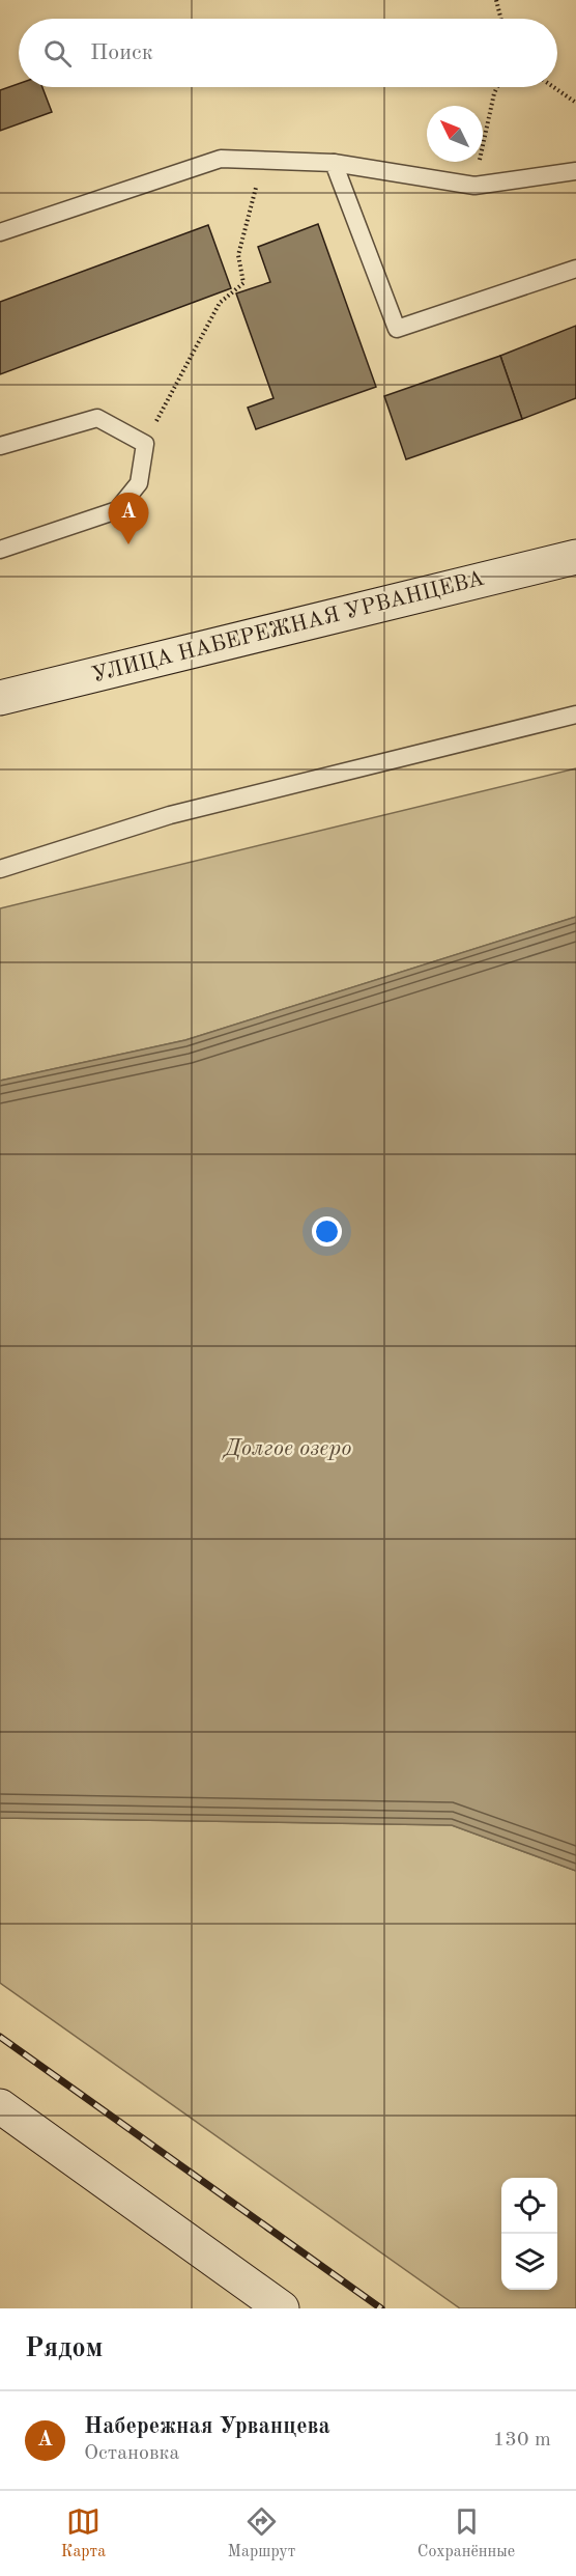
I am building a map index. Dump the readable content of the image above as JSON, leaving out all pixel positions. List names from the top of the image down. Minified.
{"streets":{"street":["УЛИЦА НАБЕРЕЖНАЯ УРВАНЦЕВА"]},"water":["Долгое озеро"],"north":"top left","page":{"search":"Поиск","pins":"A","heading":"Рядом","list":[{"mark":"A","name":"Набережная Урванцева","note":"Остановка","value":"130 m"}],"nav":["Карта","Маршрут","Сохранённые"]}}
